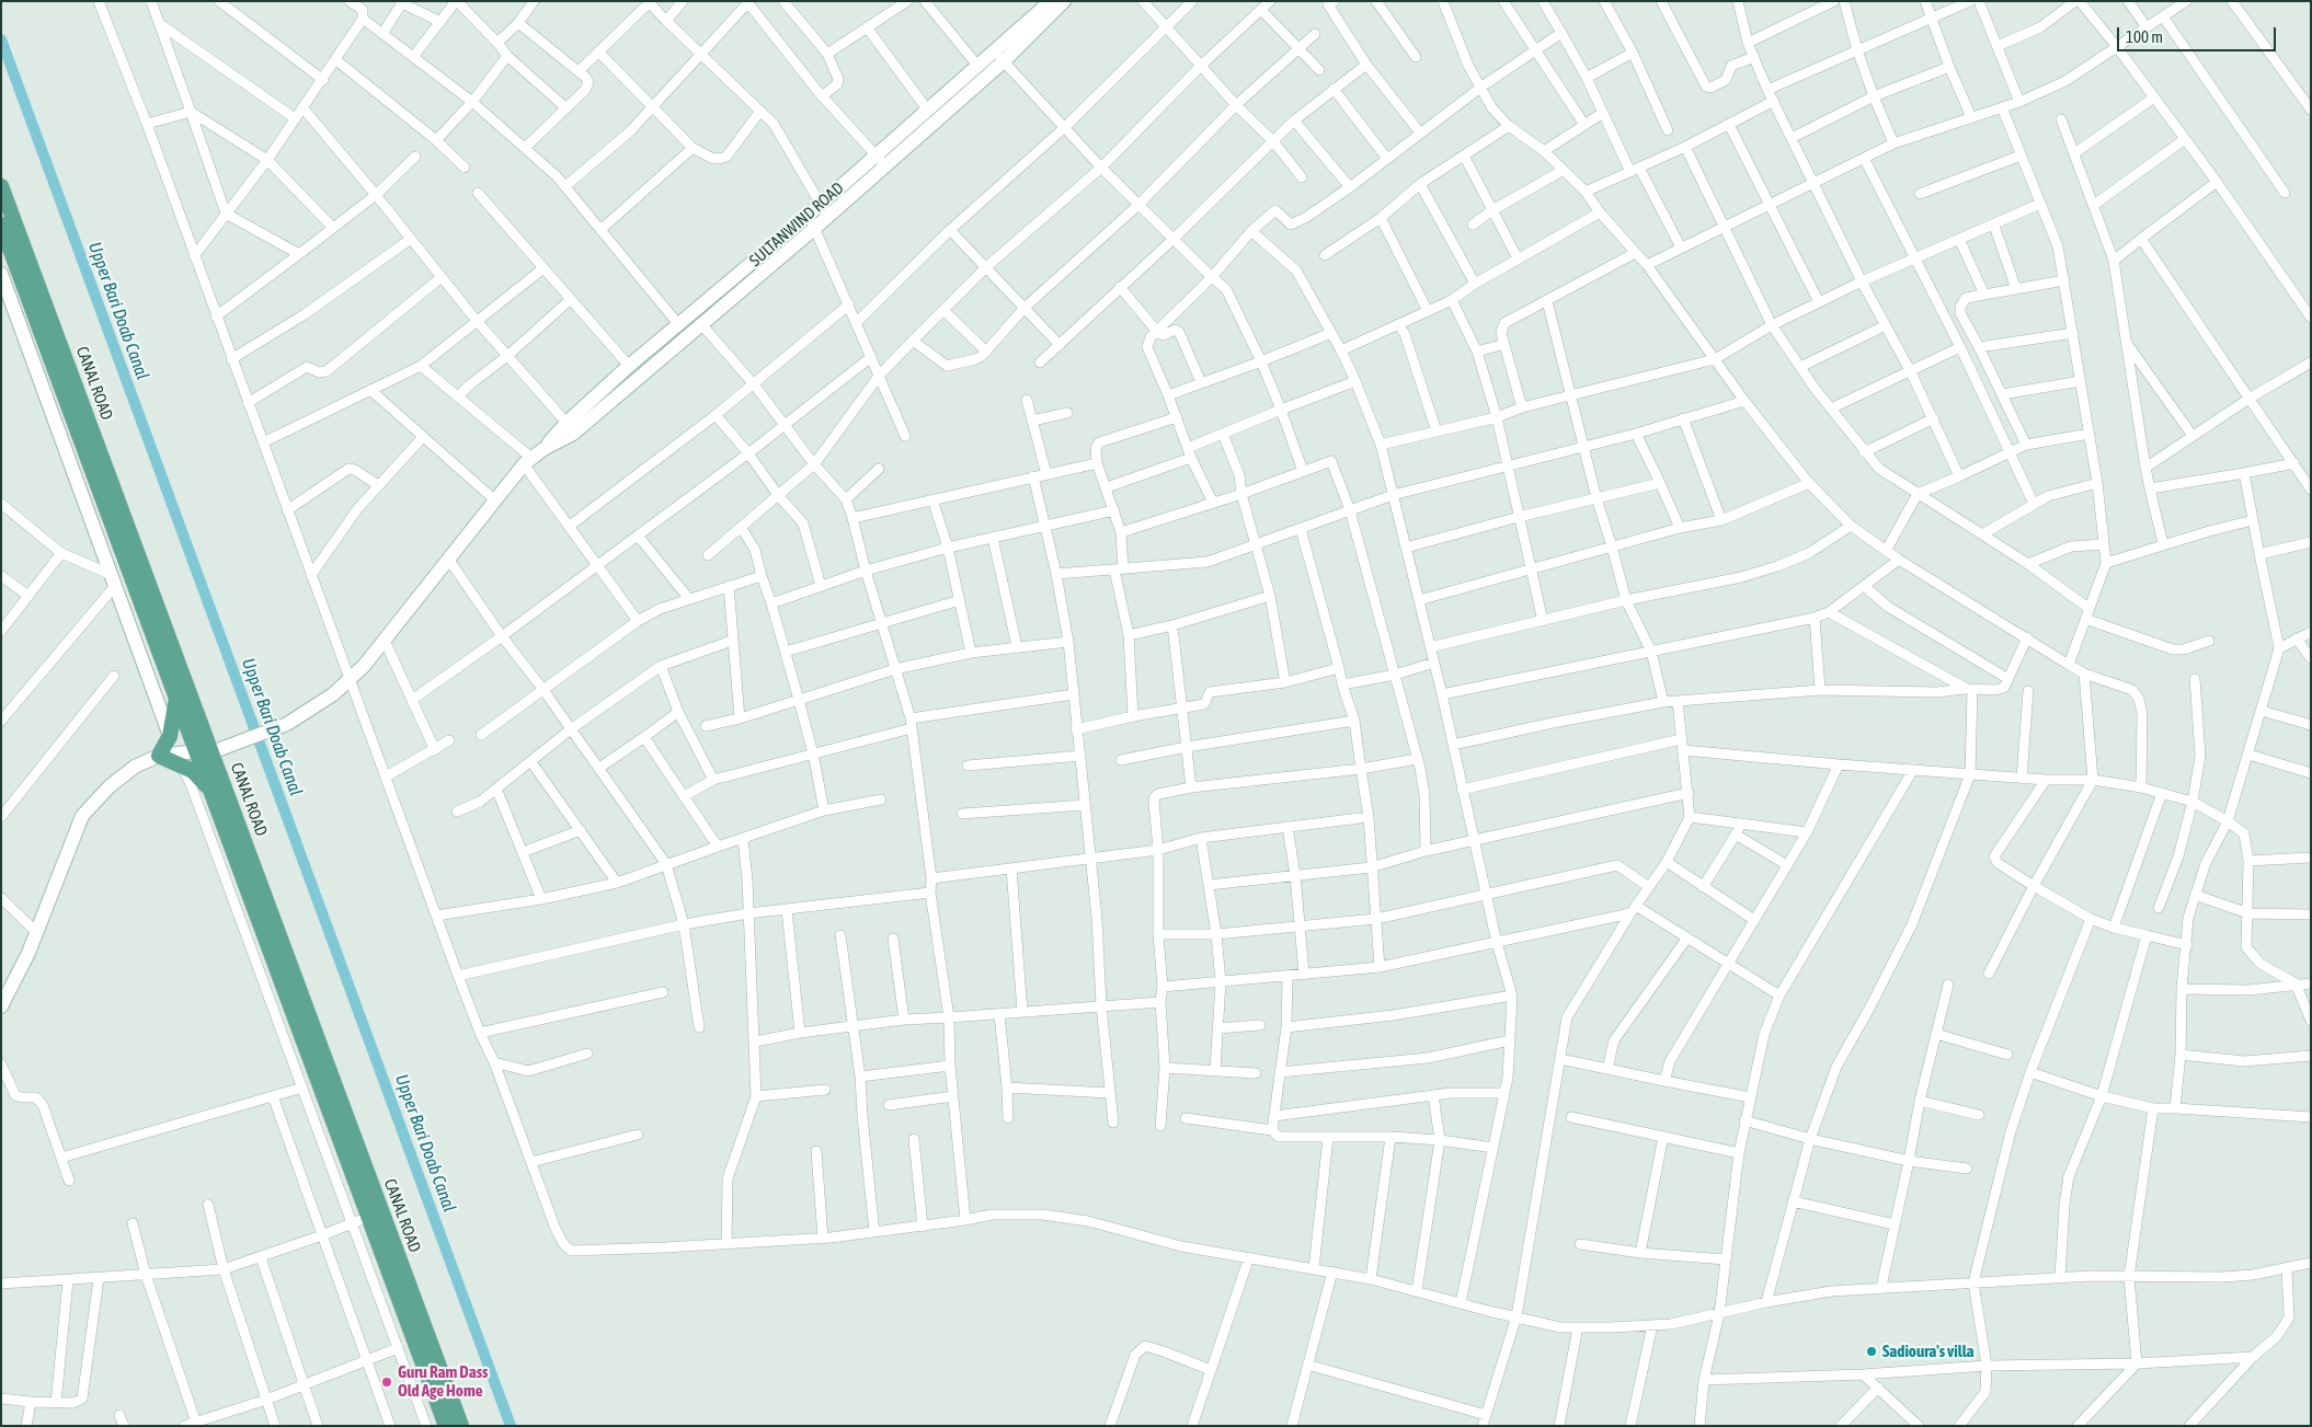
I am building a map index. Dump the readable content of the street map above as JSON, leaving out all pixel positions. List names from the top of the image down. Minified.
{"streets":{"main road":["SULTANWIND ROAD","CANAL ROAD"]},"water":["Upper Bari Doab Canal"],"places":["Sadioura's villa","Guru Ram Dass Old Age Home"],"scale_bar":"100 m"}
